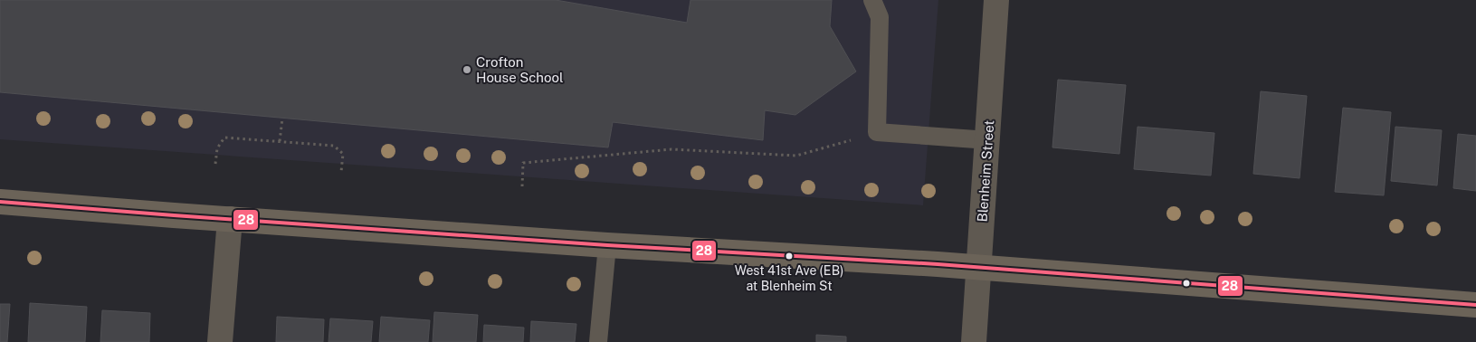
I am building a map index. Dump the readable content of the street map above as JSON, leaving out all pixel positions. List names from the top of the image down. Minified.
{"streets":{"street":["Blenheim Street"]},"places":["Crofton House School","West 41st Ave (EB) at Blenheim St"],"lines":["transit line 28"]}
